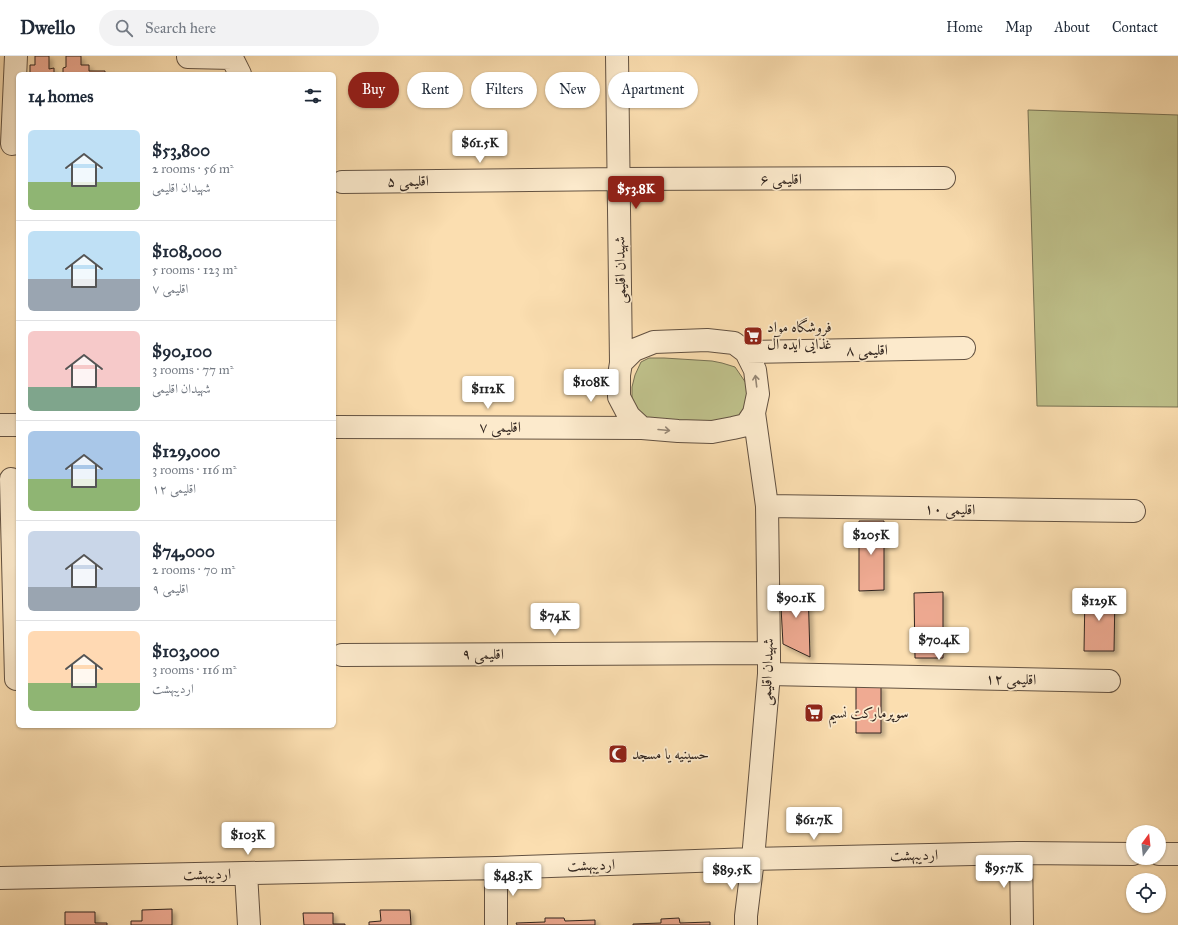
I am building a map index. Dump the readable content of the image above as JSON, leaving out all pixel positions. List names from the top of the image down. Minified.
{"streets":{"street":["اقلیمی ۶","اقلیمی ۵","شهیدان اقلیمی","اقلیمی ۸","اقلیمی ۷","اقلیمی ۱۰","اقلیمی ۹","اقلیمی ۱۲","اردیبهشت"]},"crossings":[["اقلیمی ۶","اقلیمی ۵"],["اقلیمی ۶","شهیدان اقلیمی"],["اقلیمی ۵","شهیدان اقلیمی"],["شهیدان اقلیمی","اقلیمی ۸"],["شهیدان اقلیمی","اقلیمی ۷"],["شهیدان اقلیمی","اقلیمی ۱۰"],["شهیدان اقلیمی","اقلیمی ۹"],["شهیدان اقلیمی","اقلیمی ۱۲"],["شهیدان اقلیمی","اردیبهشت"],["اقلیمی ۸","اقلیمی ۷"]],"places":{"supermarket":["فروشگاه مواد غذایی ایده آل","سوپرمارکت نسیم"],"mosque":["حسینیه یا مسجد"]},"north":"top","page":{"header":"Dwello","search":"Search here","nav":["Home","Map","About","Contact"],"chip":["Buy","Rent","Filters","New","Apartment"],"heading":"14 homes","list":[{"name":"$53,800","note":"2 rooms · 56 m² · شهیدان اقلیمی"},{"name":"$108,000","note":"5 rooms · 123 m² · اقلیمی ۷"},{"name":"$90,100","note":"3 rooms · 77 m² · شهیدان اقلیمی"},{"name":"$129,000","note":"3 rooms · 116 m² · اقلیمی ۱۲"},{"name":"$74,000","note":"2 rooms · 70 m² · اقلیمی ۹"},{"name":"$103,000","note":"3 rooms · 116 m² · اردیبهشت"}],"price":["$61.5K","$53.8K","$108K","$112K","$205K","$90.1K","$129K","$74K","$70.4K","$61.7K","$103K","$95.7K","$89.5K","$48.3K"]}}
